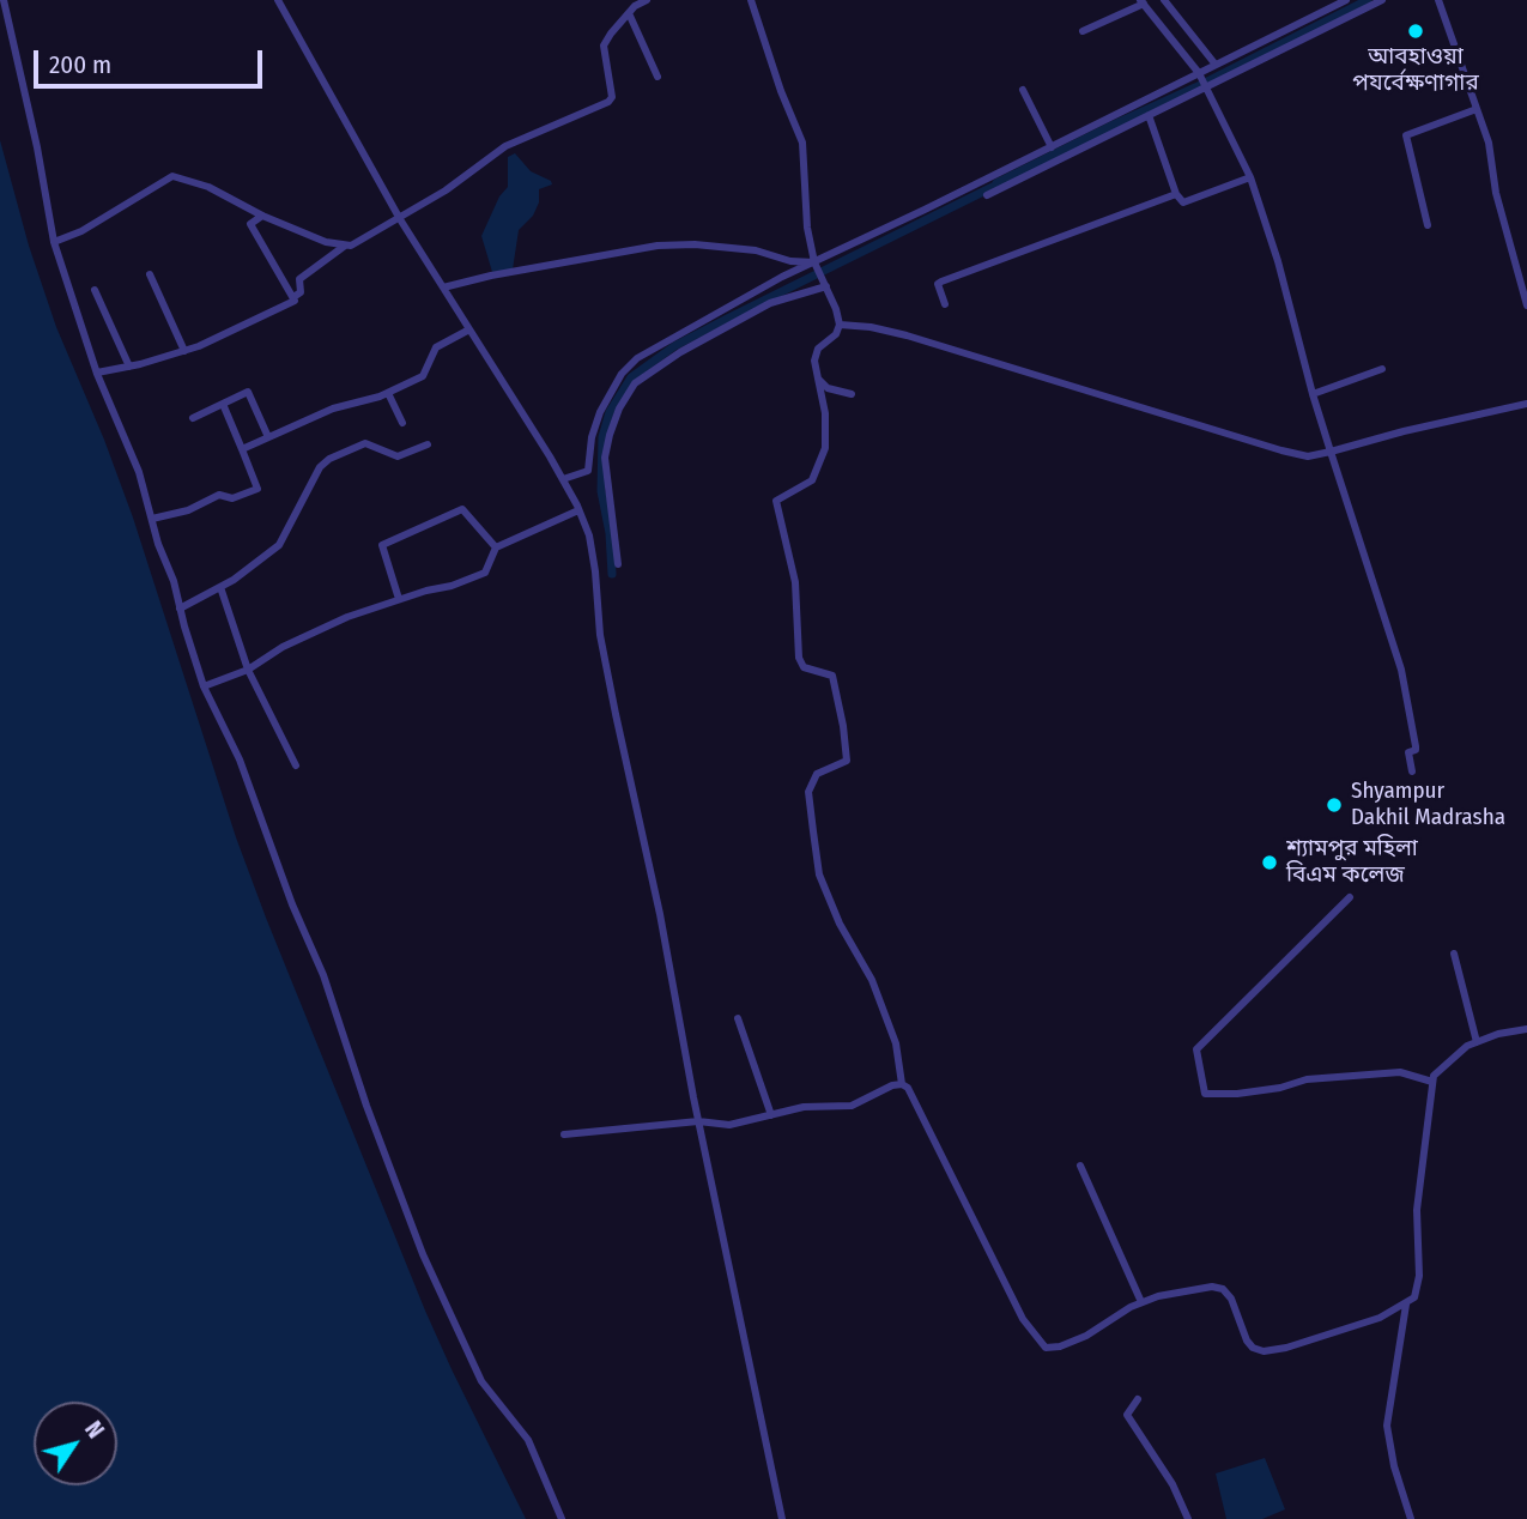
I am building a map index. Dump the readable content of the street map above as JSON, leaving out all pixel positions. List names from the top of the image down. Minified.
{"places":["আবহাওয়া পযর্বেক্ষণাগার","Shyampur Dakhil Madrasha","শ্যামপুর মহিলা বিএম কলেজ"],"scale_bar":"200 m","north":"top right"}
